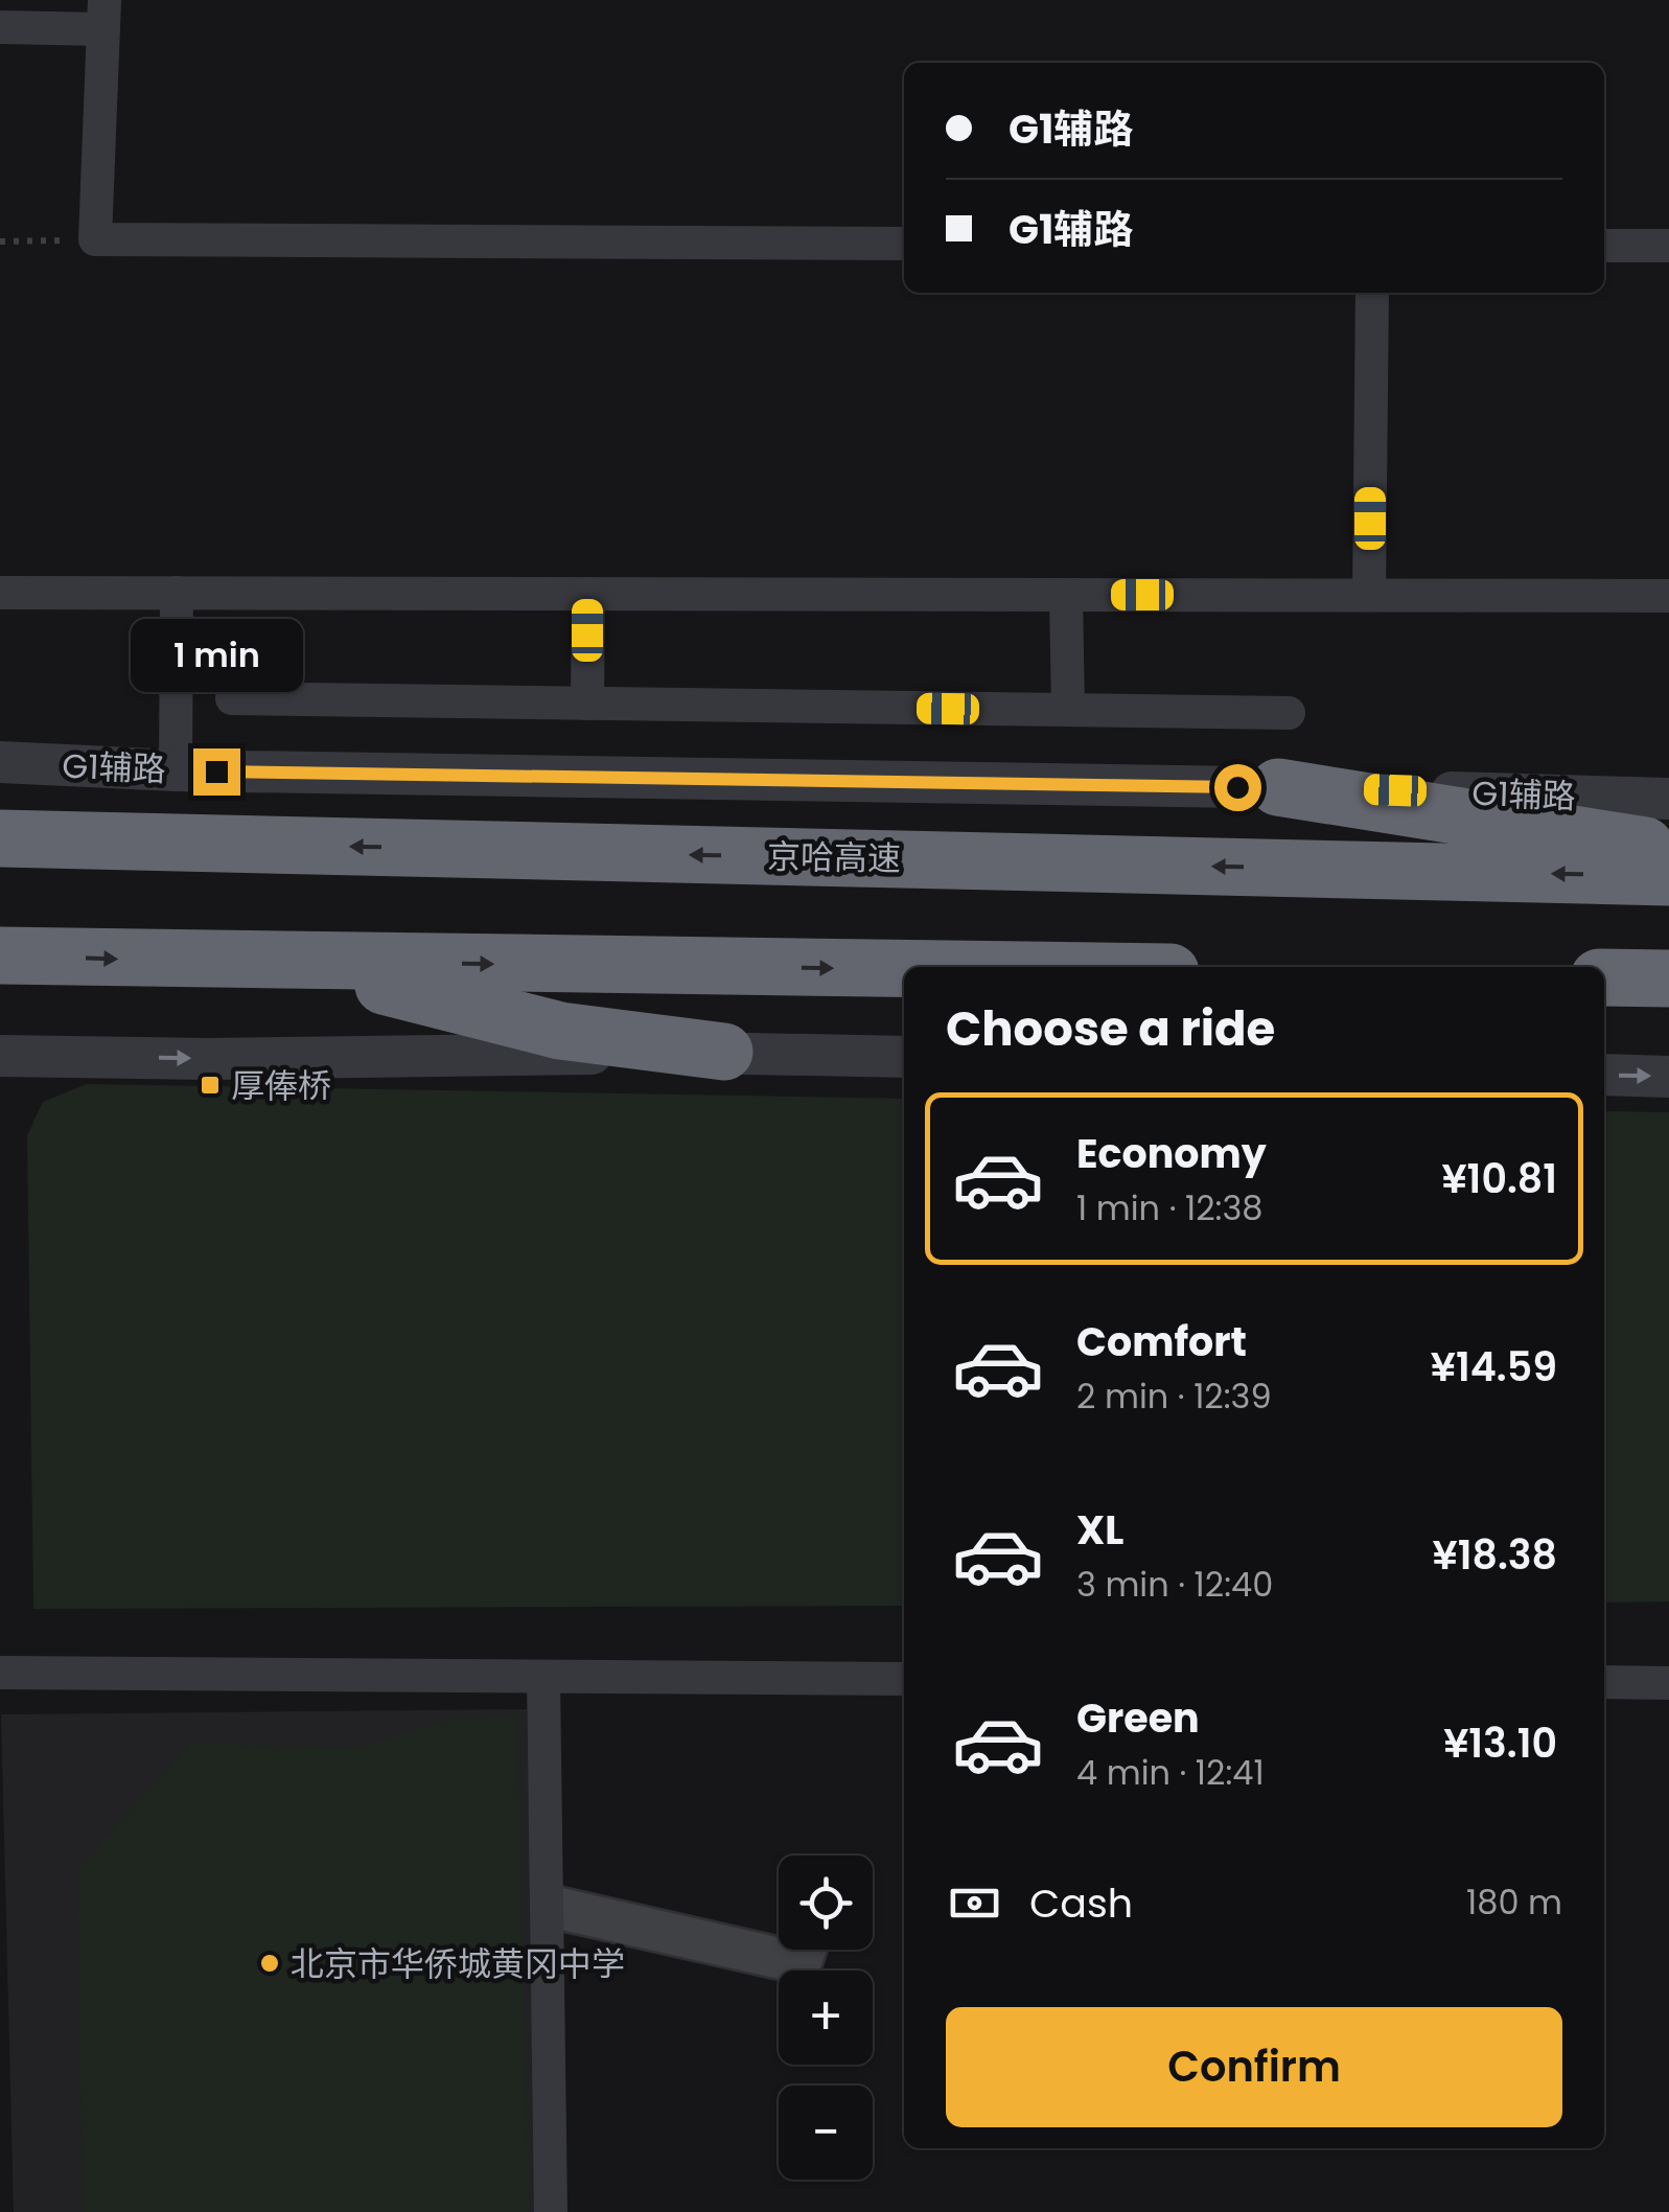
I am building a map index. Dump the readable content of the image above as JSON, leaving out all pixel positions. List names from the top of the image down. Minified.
{"streets":{"highway":["京哈高速"],"street":["G1辅路"]},"places":{"transit":["厚俸桥"],"other":["北京市华侨城黄冈中学"]},"page":{"banner":["G1辅路","G1辅路"],"bubble":"1 min","heading":"Choose a ride","list":[{"name":"Economy","note":"1 min · 12:38","value":"¥10.81"},{"name":"Comfort","note":"2 min · 12:39","value":"¥14.59"},{"name":"XL","note":"3 min · 12:40","value":"¥18.38"},{"name":"Green","note":"4 min · 12:41","value":"¥13.10"}],"pay":["Cash","180 m"],"map_buttons":["+","−"],"buttons":"Confirm"}}
